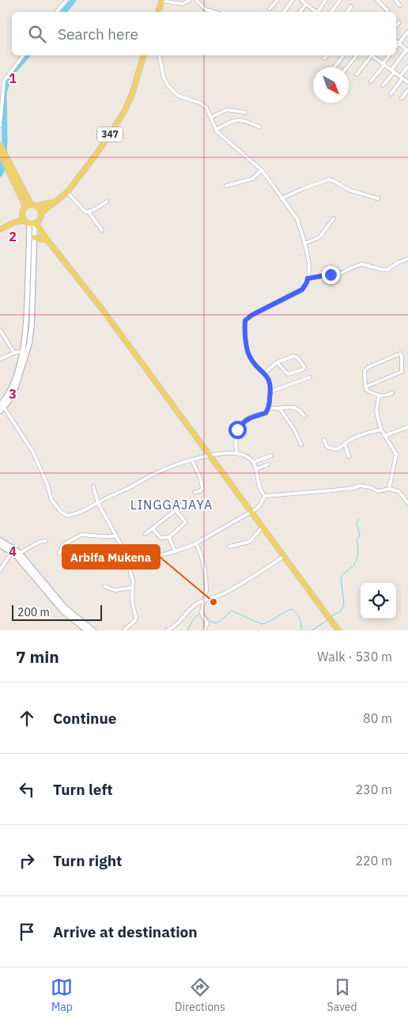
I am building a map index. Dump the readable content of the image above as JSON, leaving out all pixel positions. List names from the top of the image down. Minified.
{"streets":{"main road":["347"]},"districts":["LINGGAJAYA"],"places":["Arbifa Mukena"],"scale_bar":"200 m","north":"bottom right","page":{"search":"Search here","scale":"200 m","heading":["7 min","Walk · 530 m"],"list":[["Continue","80 m"],["Turn left","230 m"],["Turn right","220 m"],"Arrive at destination"],"nav":["Map","Directions","Saved"]},"grid":{"rows":["1","2","3","4"]}}
